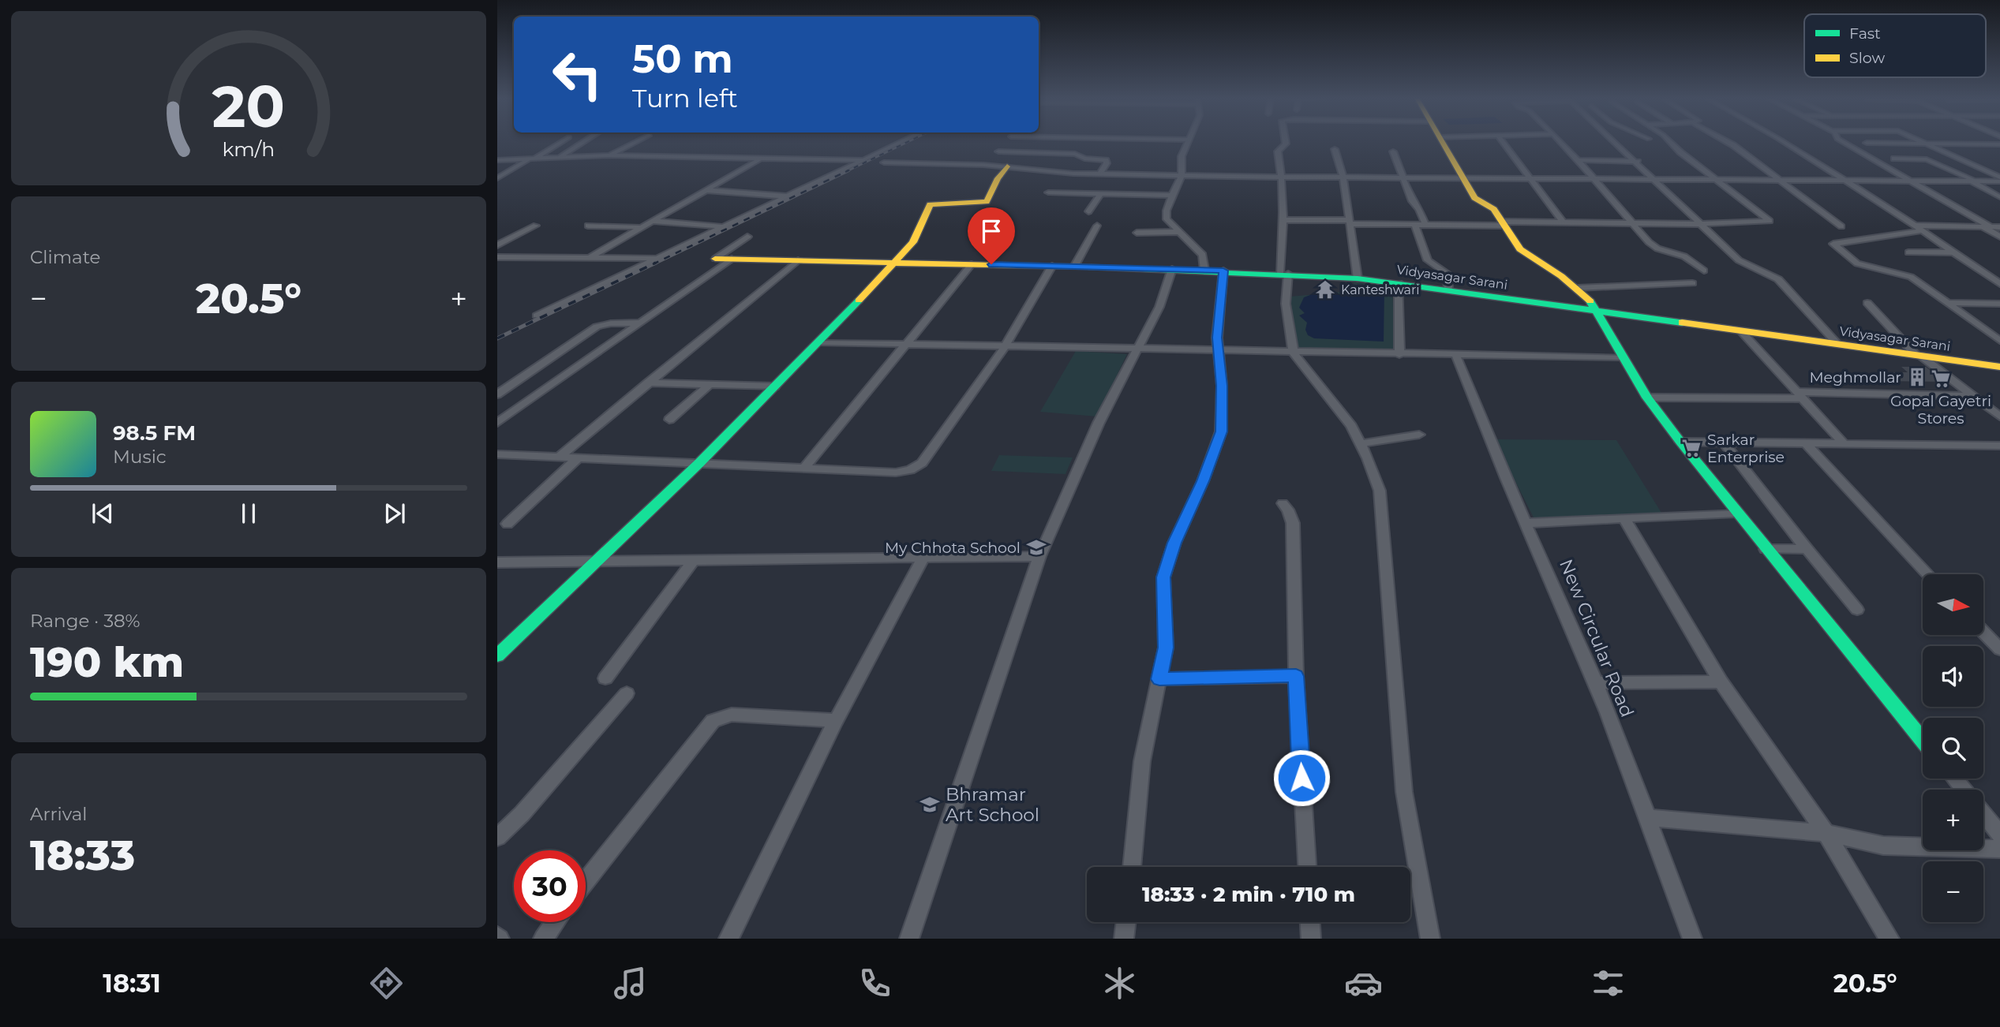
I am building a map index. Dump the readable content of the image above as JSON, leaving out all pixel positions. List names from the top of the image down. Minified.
{"streets":{"street":["Vidyasagar Sarani","New Circular Road"]},"places":{"temple":["Kanteshwari"],"building":["Meghmollar"],"supermarket":["Gopal Gayetri Stores","Sarkar Enterprise"],"school or university":["My Chhota School","Bhramar Art School"]},"legend":["Fast","Slow"],"north":"right","page":{"turn":["50 m","Turn left"],"tile":["Climate",["Range · 38%","190 km"],["Arrival","18:33"]],"heat":["−","20.5°","+"],"song":["98.5 FM","Music"],"map_buttons":["+","−"],"limit":"30","trip":"18:33 · 2 min · 710 m","tabs":["18:31","20.5°"],"gauge":["20","km/h"]}}
